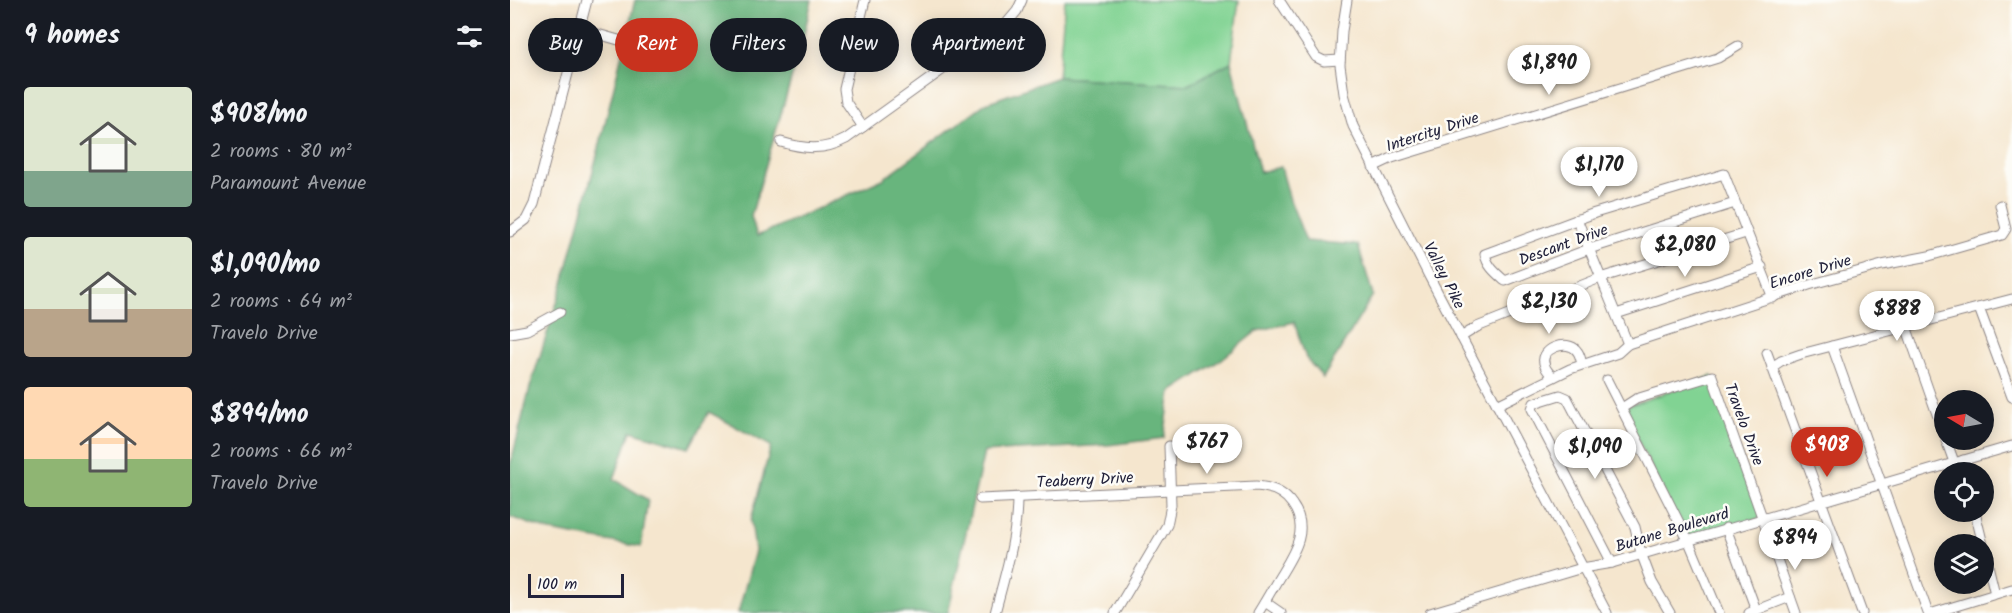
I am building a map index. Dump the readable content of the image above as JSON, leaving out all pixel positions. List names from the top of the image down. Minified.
{"streets":{"street":["Intercity Drive","Descant Drive","Encore Drive","Valley Pike","Travelo Drive","Teaberry Drive","Butane Boulevard"]},"crossings":[["Intercity Drive","Valley Pike"],["Encore Drive","Valley Pike"],["Valley Pike","Butane Boulevard"],["Travelo Drive","Butane Boulevard"]],"scale_bar":"100 m","north":"left","page":{"heading":"9 homes","chip":["Buy","Rent","Filters","New","Apartment"],"price":["$1,890","$1,170","$2,080","$2,130","$888","$767","$908","$1,090","$894"],"list":[{"name":"$908/mo","note":"2 rooms · 80 m² · Paramount Avenue"},{"name":"$1,090/mo","note":"2 rooms · 64 m² · Travelo Drive"},{"name":"$894/mo","note":"2 rooms · 66 m² · Travelo Drive"}],"scale":"100 m"}}
